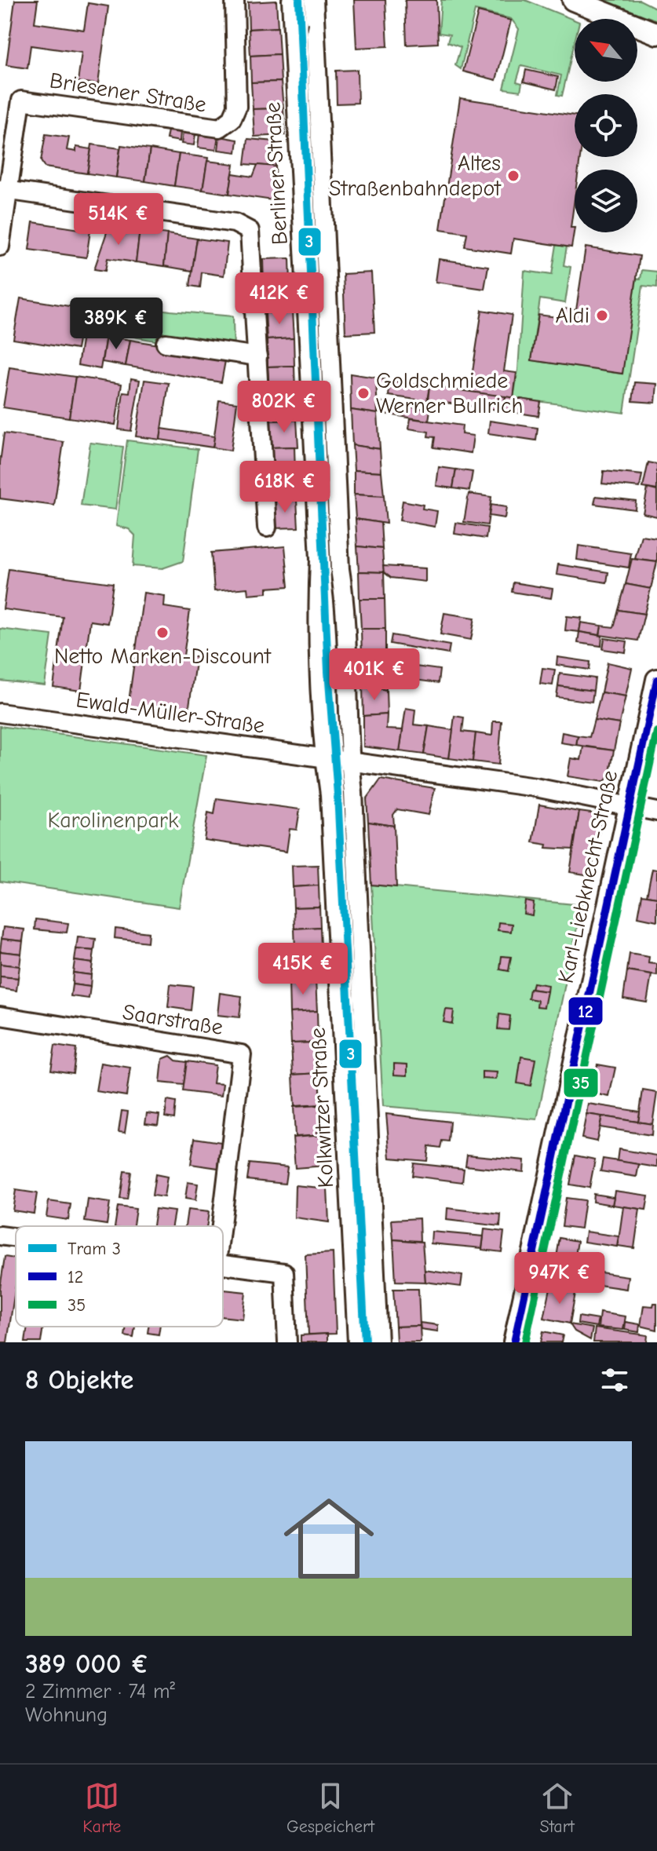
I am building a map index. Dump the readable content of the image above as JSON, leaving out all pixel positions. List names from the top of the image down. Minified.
{"streets":{"main road":["Karl-Liebknecht-Straße"],"street":["Briesener Straße","Berliner Straße","Ewald-Müller-Straße","Saarstraße","Kolkwitzer Straße"]},"crossings":[["Berliner Straße","Ewald-Müller-Straße"],["Berliner Straße","Kolkwitzer Straße"],["Ewald-Müller-Straße","Karl-Liebknecht-Straße"],["Ewald-Müller-Straße","Kolkwitzer Straße"]],"parks":["Karolinenpark"],"places":["Altes Straßenbahndepot","Aldi","Goldschmiede Werner Bullrich","Netto Marken-Discount"],"lines":["tram line 3","transit line 12","transit line 35"],"legend":["Tram 3","12","35"],"north":"top left","page":{"price":["514K €","412K €","389K €","802K €","618K €","401K €","415K €","947K €"],"heading":"8 Objekte","list":[{"name":"389 000 €","note":"2 Zimmer · 74 m² · Wohnung"}],"tabs":["Karte","Gespeichert","Start"]}}
